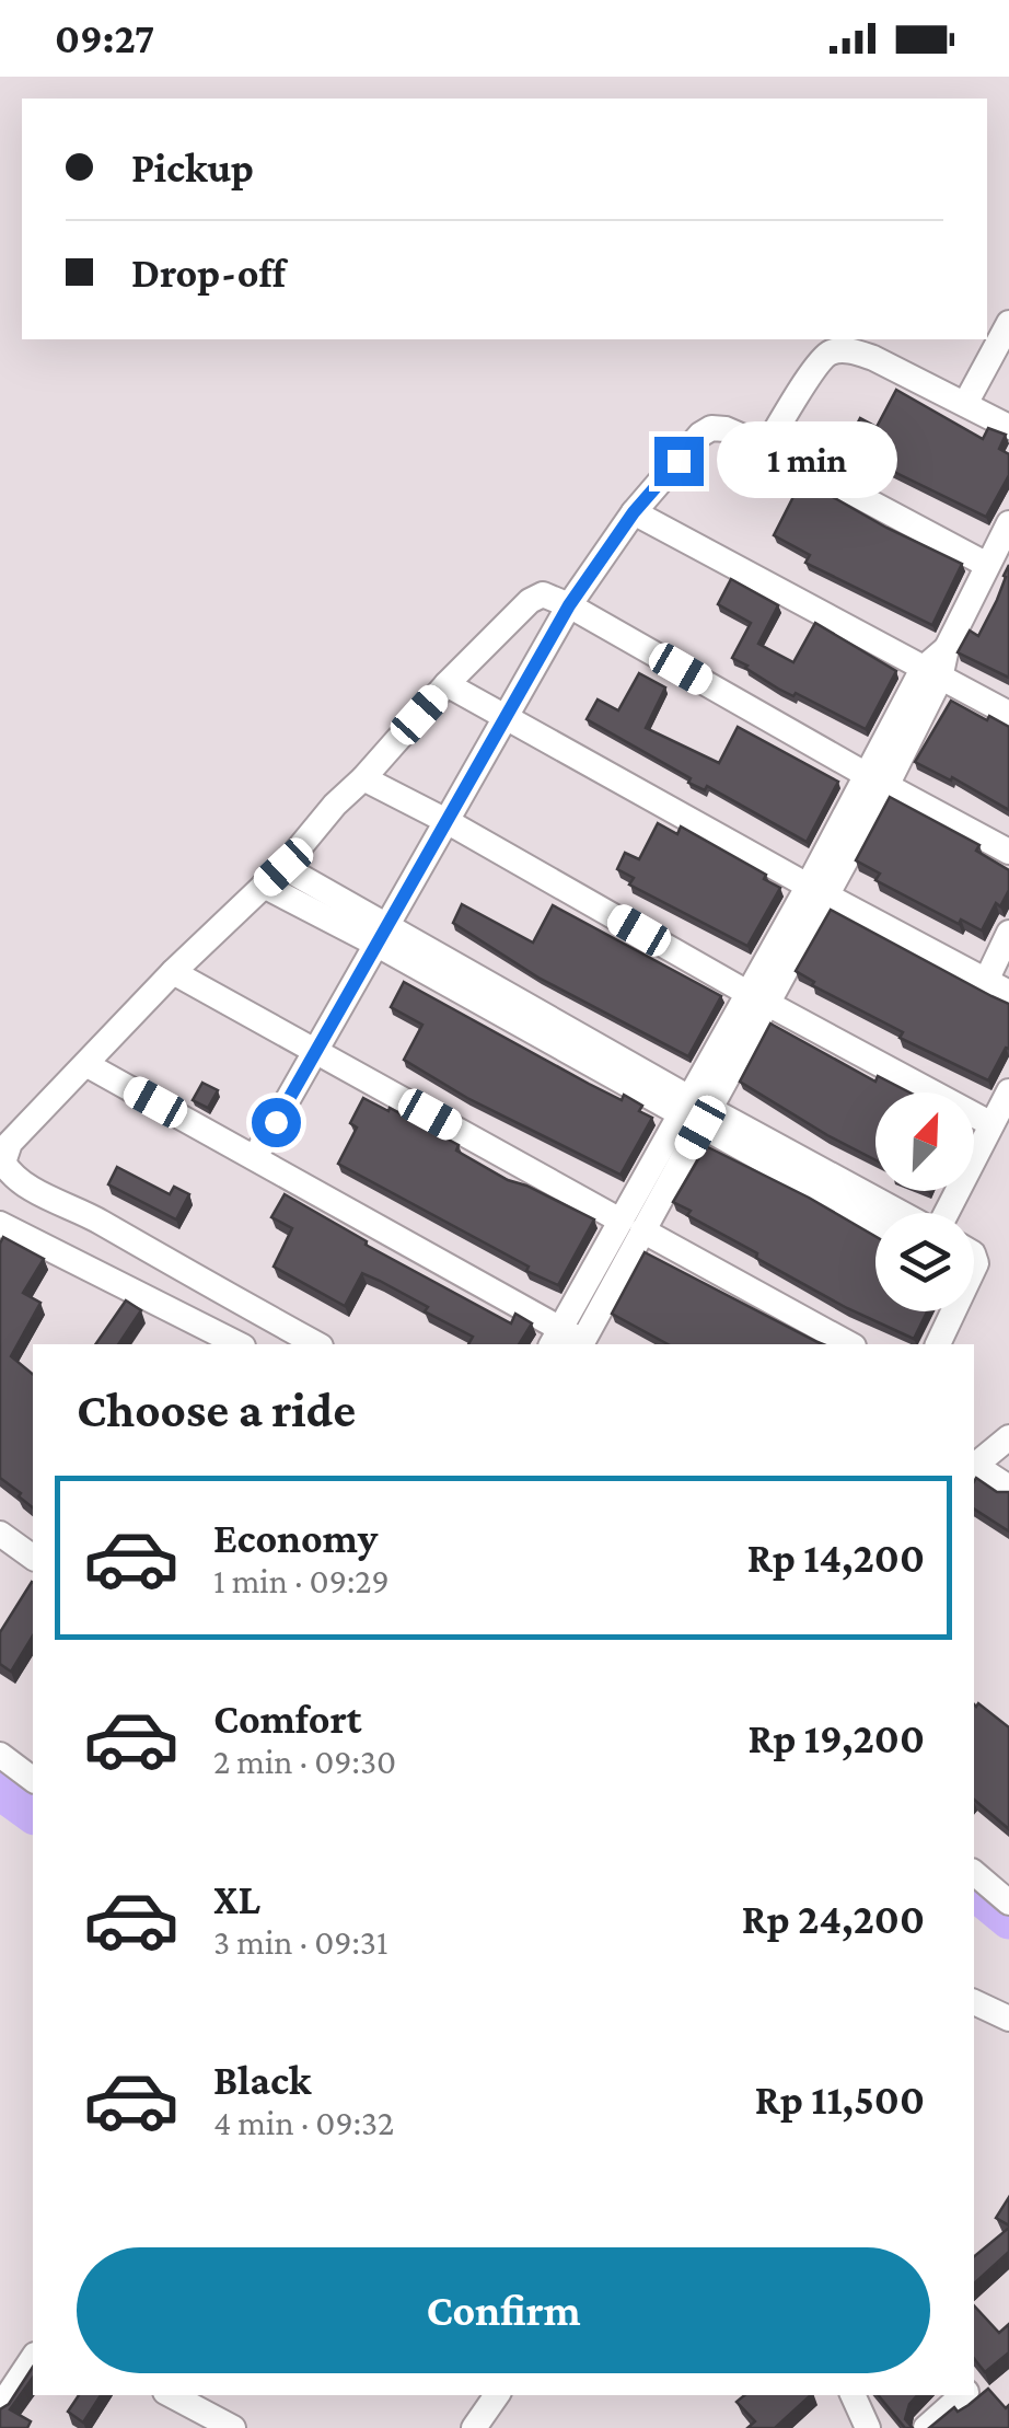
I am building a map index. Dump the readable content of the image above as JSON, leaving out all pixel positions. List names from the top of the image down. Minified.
{"north":"top right","page":{"status":"09:27","banner":["Pickup","Drop-off"],"bubble":"1 min","heading":"Choose a ride","list":[{"name":"Economy","note":"1 min · 09:29","value":"Rp 14,200"},{"name":"Comfort","note":"2 min · 09:30","value":"Rp 19,200"},{"name":"XL","note":"3 min · 09:31","value":"Rp 24,200"},{"name":"Black","note":"4 min · 09:32","value":"Rp 11,500"}],"buttons":"Confirm"}}
